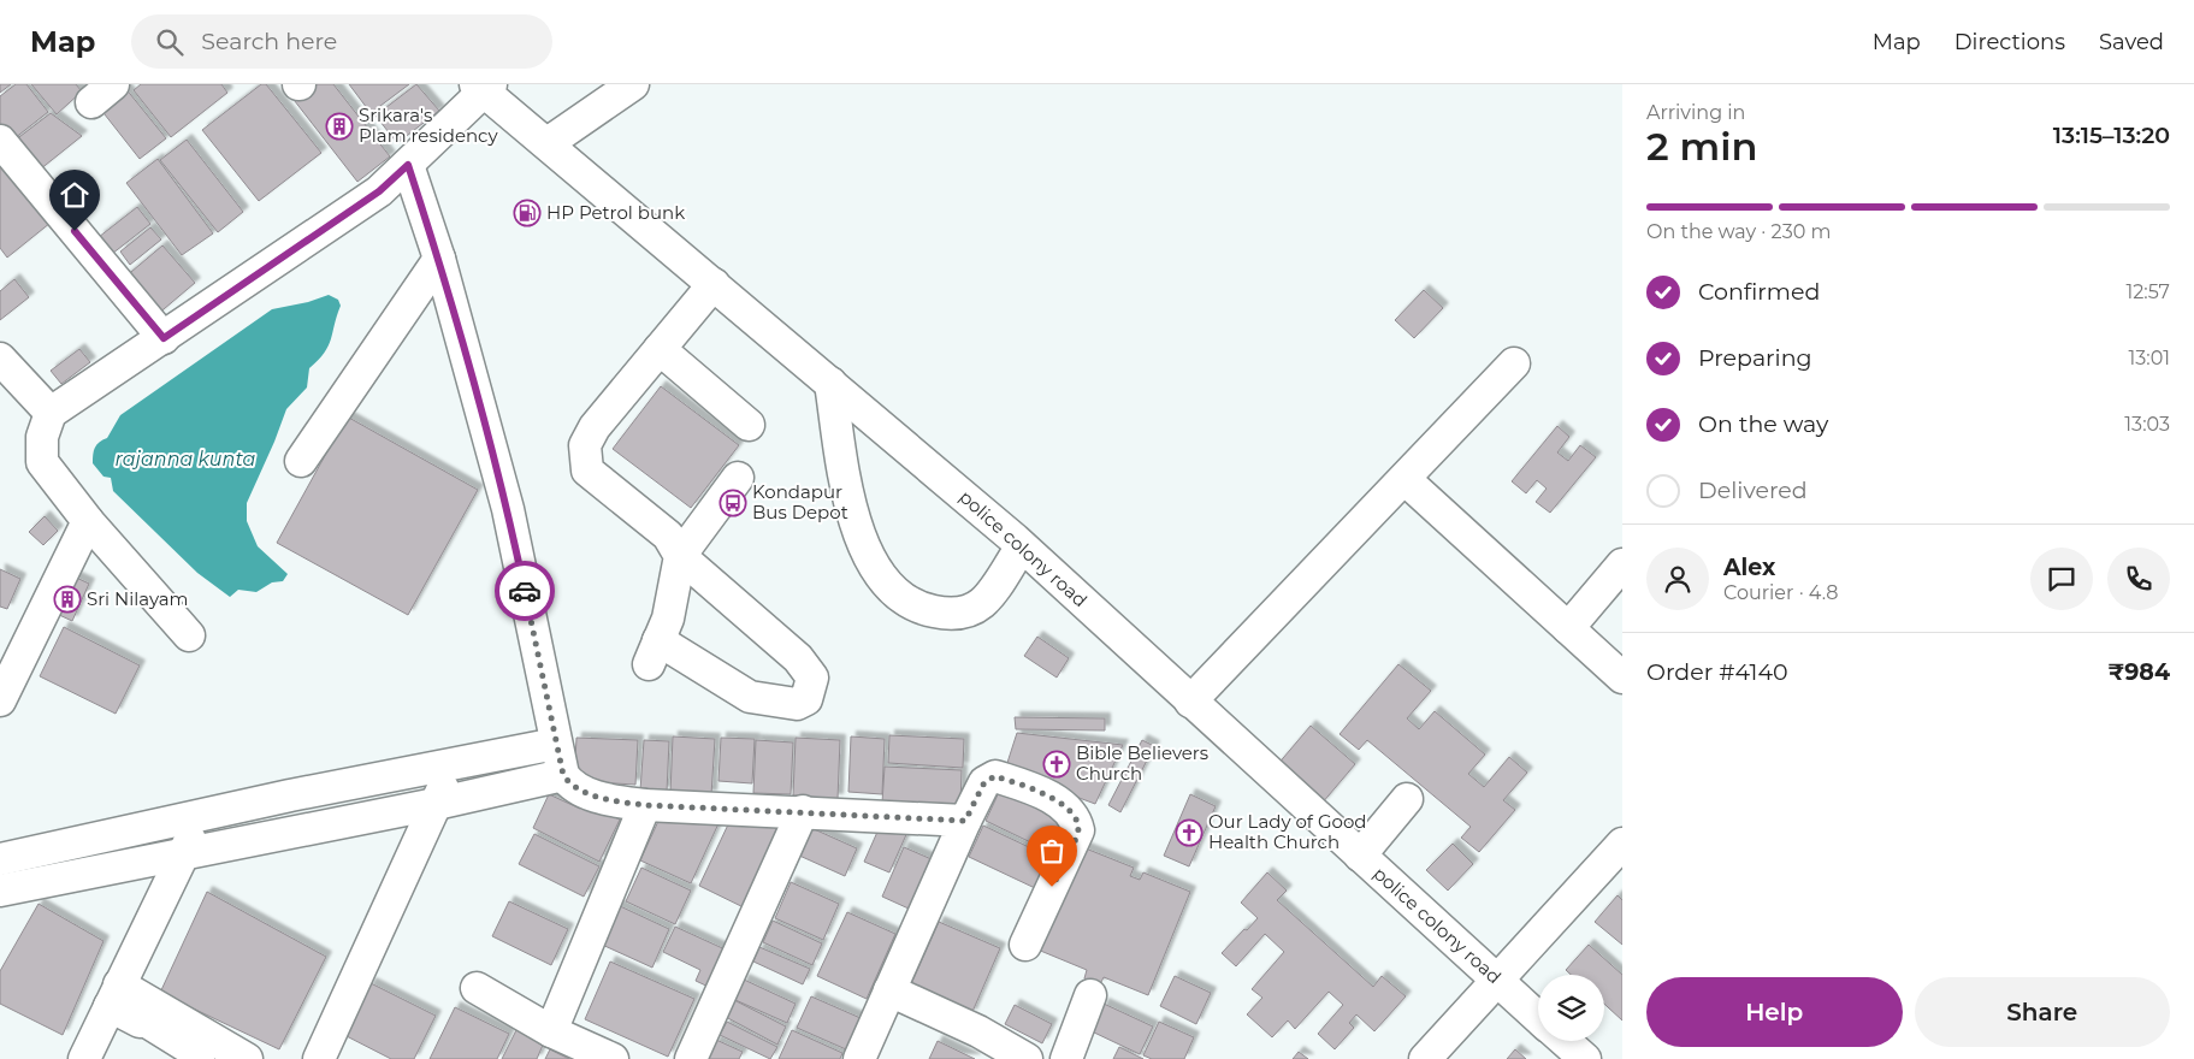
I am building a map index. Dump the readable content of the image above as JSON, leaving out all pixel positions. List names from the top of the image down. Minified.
{"streets":{"street":["police colony road"]},"water":["rajanna kunta"],"places":{"building":["Srikara's Plam residency","Sri Nilayam"],"fuel station":["HP Petrol bunk"],"bus stop":["Kondapur Bus Depot"],"church":["Bible Believers Church","Our Lady of Good Health Church"]},"page":{"header":"Map","search":"Search here","nav":["Map","Directions","Saved"],"heading":["2 min","Arriving in","13:15–13:20"],"panel":["Alex","Courier · 4.8","Order #4140","₹984"],"bar":"On the way · 230 m","list":[["Confirmed","12:57"],["Preparing","13:01"],["On the way","13:03"],"Delivered"],"buttons":["Help","Share"]}}
